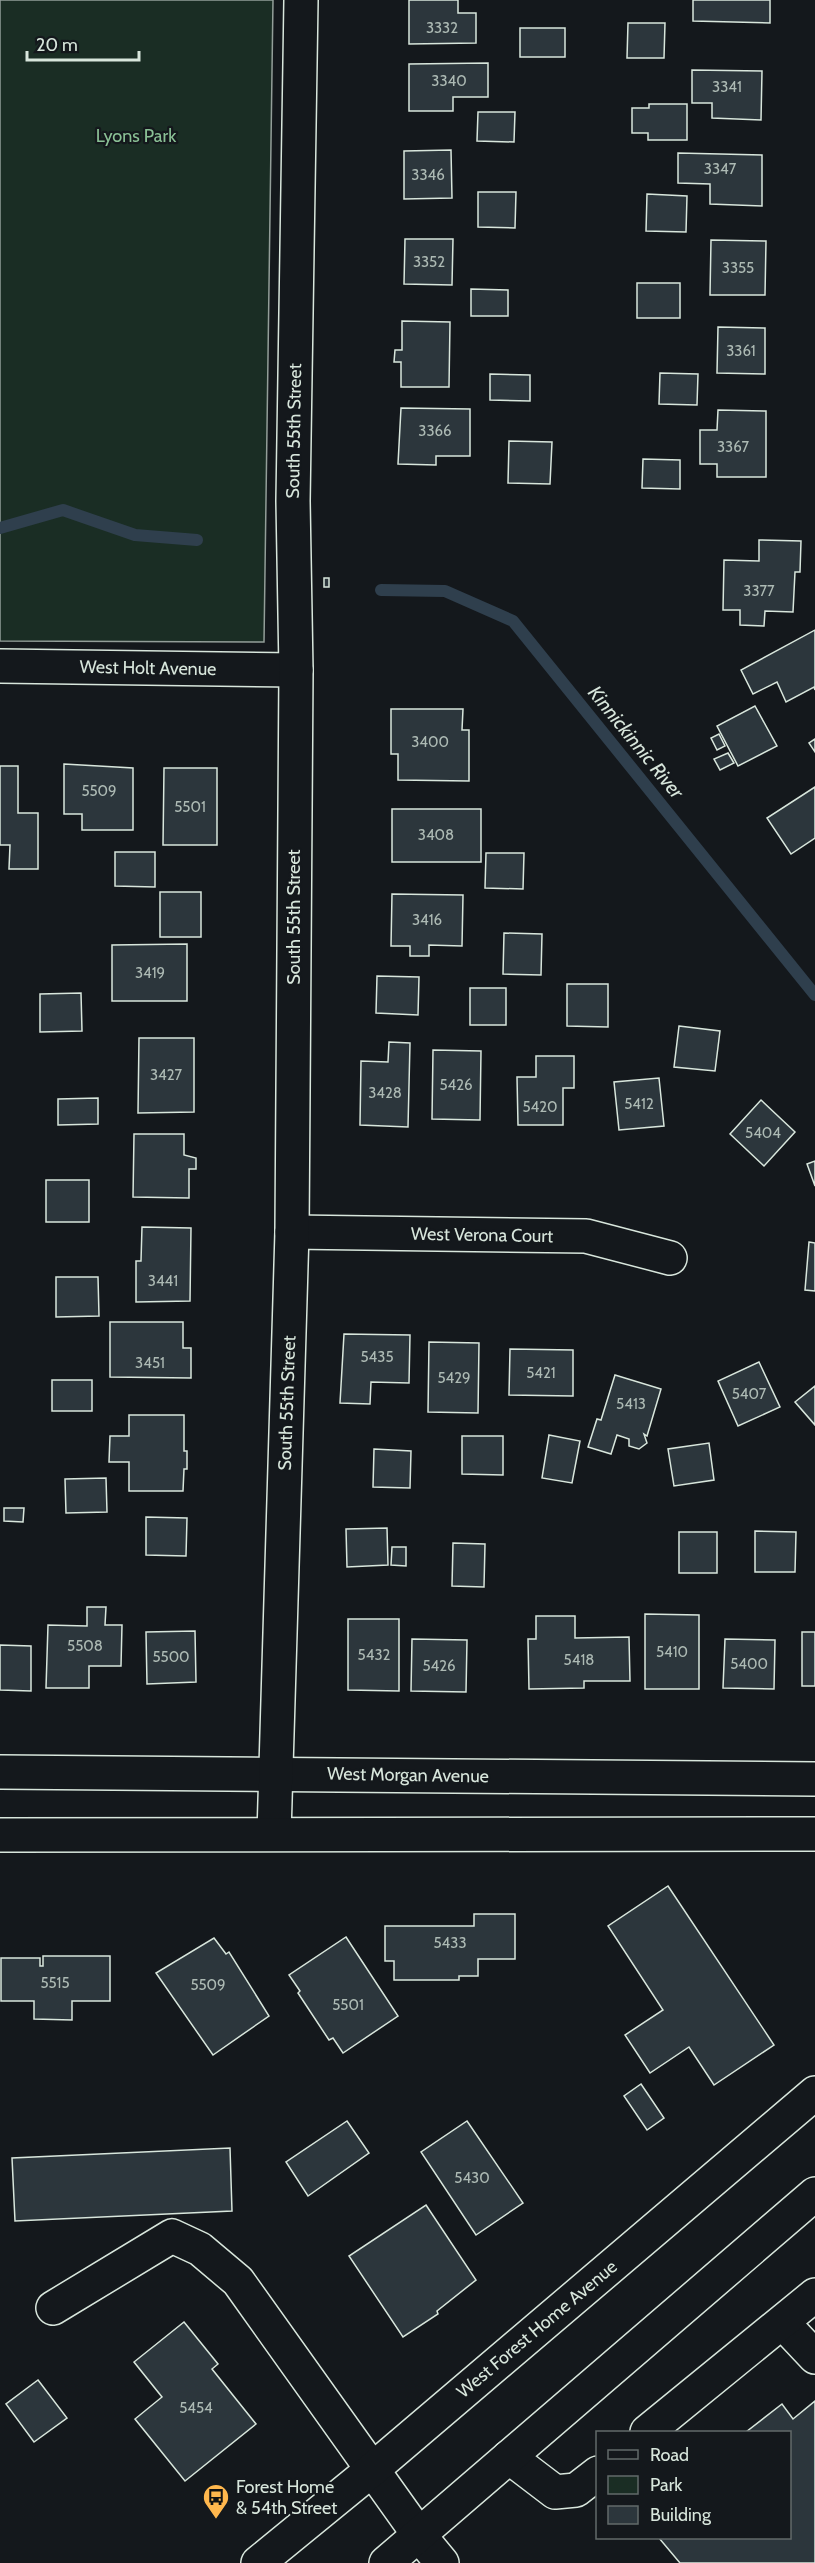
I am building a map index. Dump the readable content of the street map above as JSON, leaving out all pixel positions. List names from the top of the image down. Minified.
{"streets":{"street":["South 55th Street","West Holt Avenue","West Verona Court","West Morgan Avenue","West Forest Home Avenue"]},"crossings":[["South 55th Street","West Holt Avenue"],["South 55th Street","West Verona Court"],["South 55th Street","West Morgan Avenue"]],"water":["Kinnickinnic River"],"parks":["Lyons Park"],"places":{"bus stop":["Forest Home & 54th Street"]},"house_numbers":["3332","3340","3341","3347","3346","3352","3355","3361","3366","3367","3377","3400","5509","5501","3408","3416","3419","3427","5426","3428","5412","5420","5404","3441","5435","3451","5421","5429","5407","5413","5508","5410","5432","5500","5418","5400","5426","5433","5515","5509","5501","5430","5454"],"legend":["Road","Park","Building"],"scale_bar":"20 m"}
